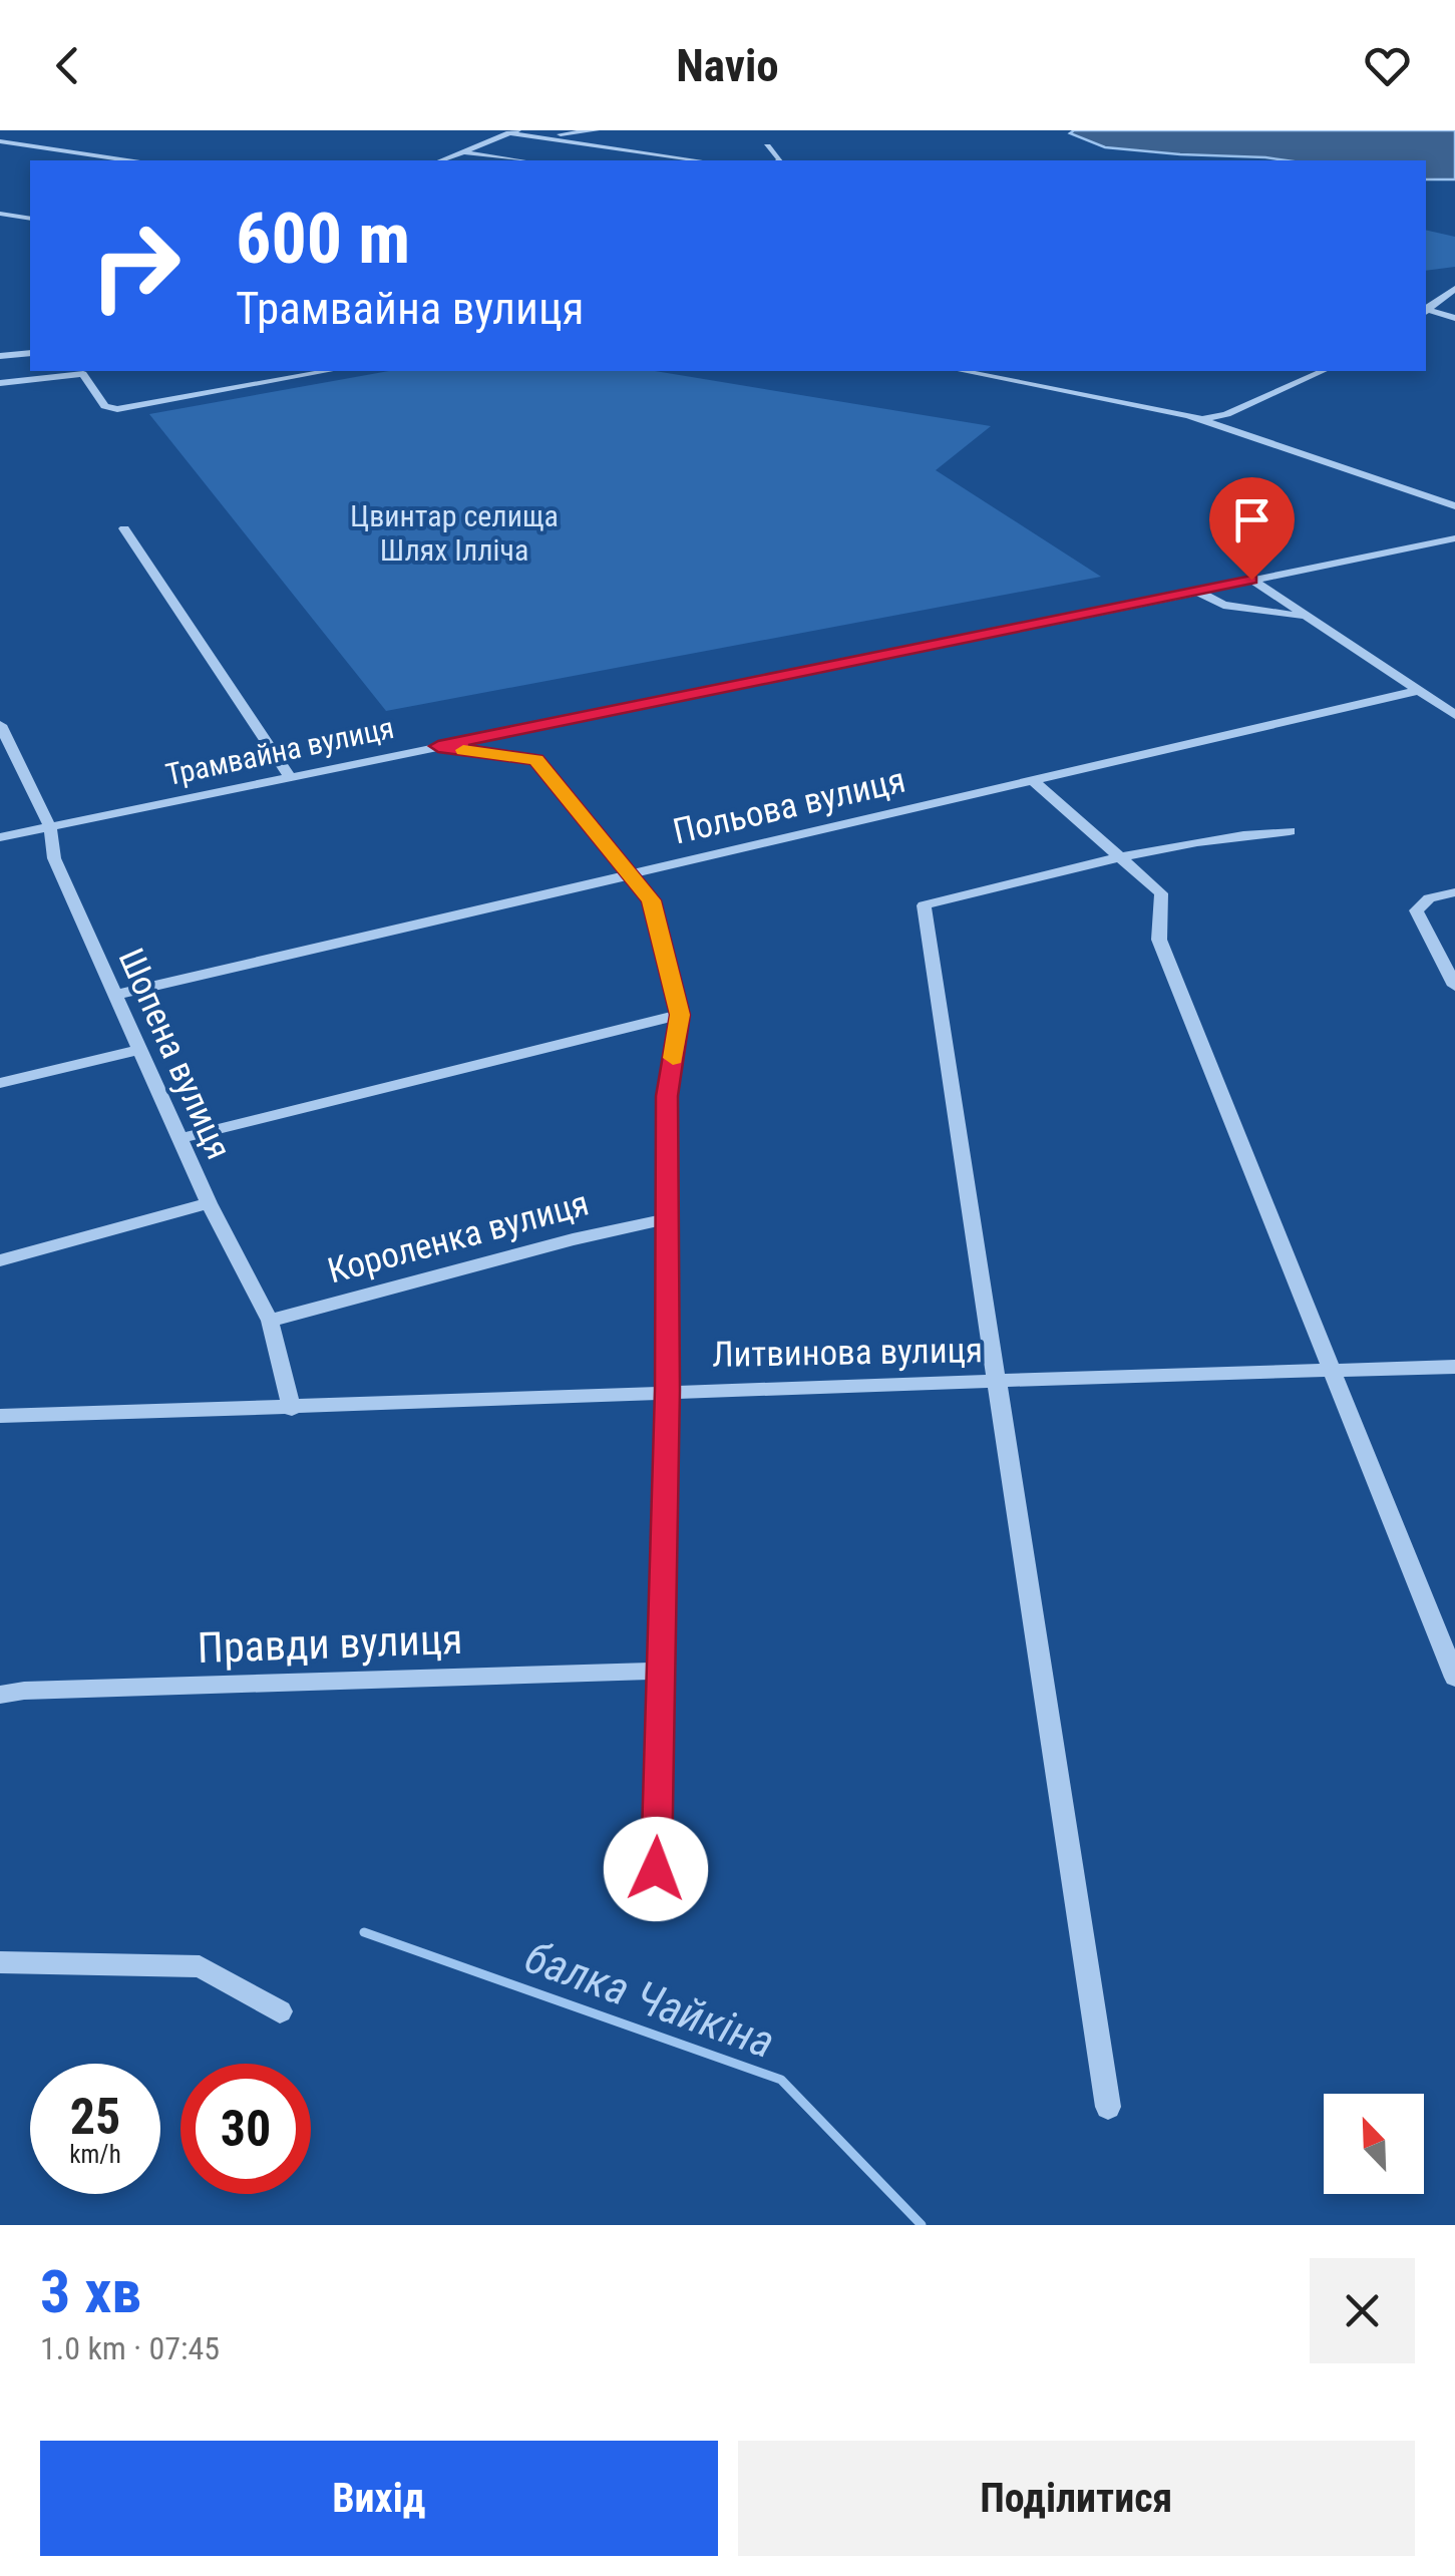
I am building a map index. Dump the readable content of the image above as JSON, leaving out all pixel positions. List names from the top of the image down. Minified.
{"streets":{"street":["Трамвайна вулиця","Польова вулиця","Шопена вулиця","Короленка вулиця","Литвинова вулиця","Правди вулиця"]},"crossings":[["Трамвайна вулиця","Шопена вулиця"],["Польова вулиця","Шопена вулиця"],["Шопена вулиця","Короленка вулиця"],["Шопена вулиця","Литвинова вулиця"]],"water":["балка Чайкіна"],"parks":["Цвинтар селища Шлях Ілліча"],"north":"top left","page":{"header":"Navio","turn":["600 m","Трамвайна вулиця"],"speed":"25 km/h","limit":"30","heading":["3 хв","1.0 km · 07:45"],"buttons":["Вихід","Поділитися"]}}
